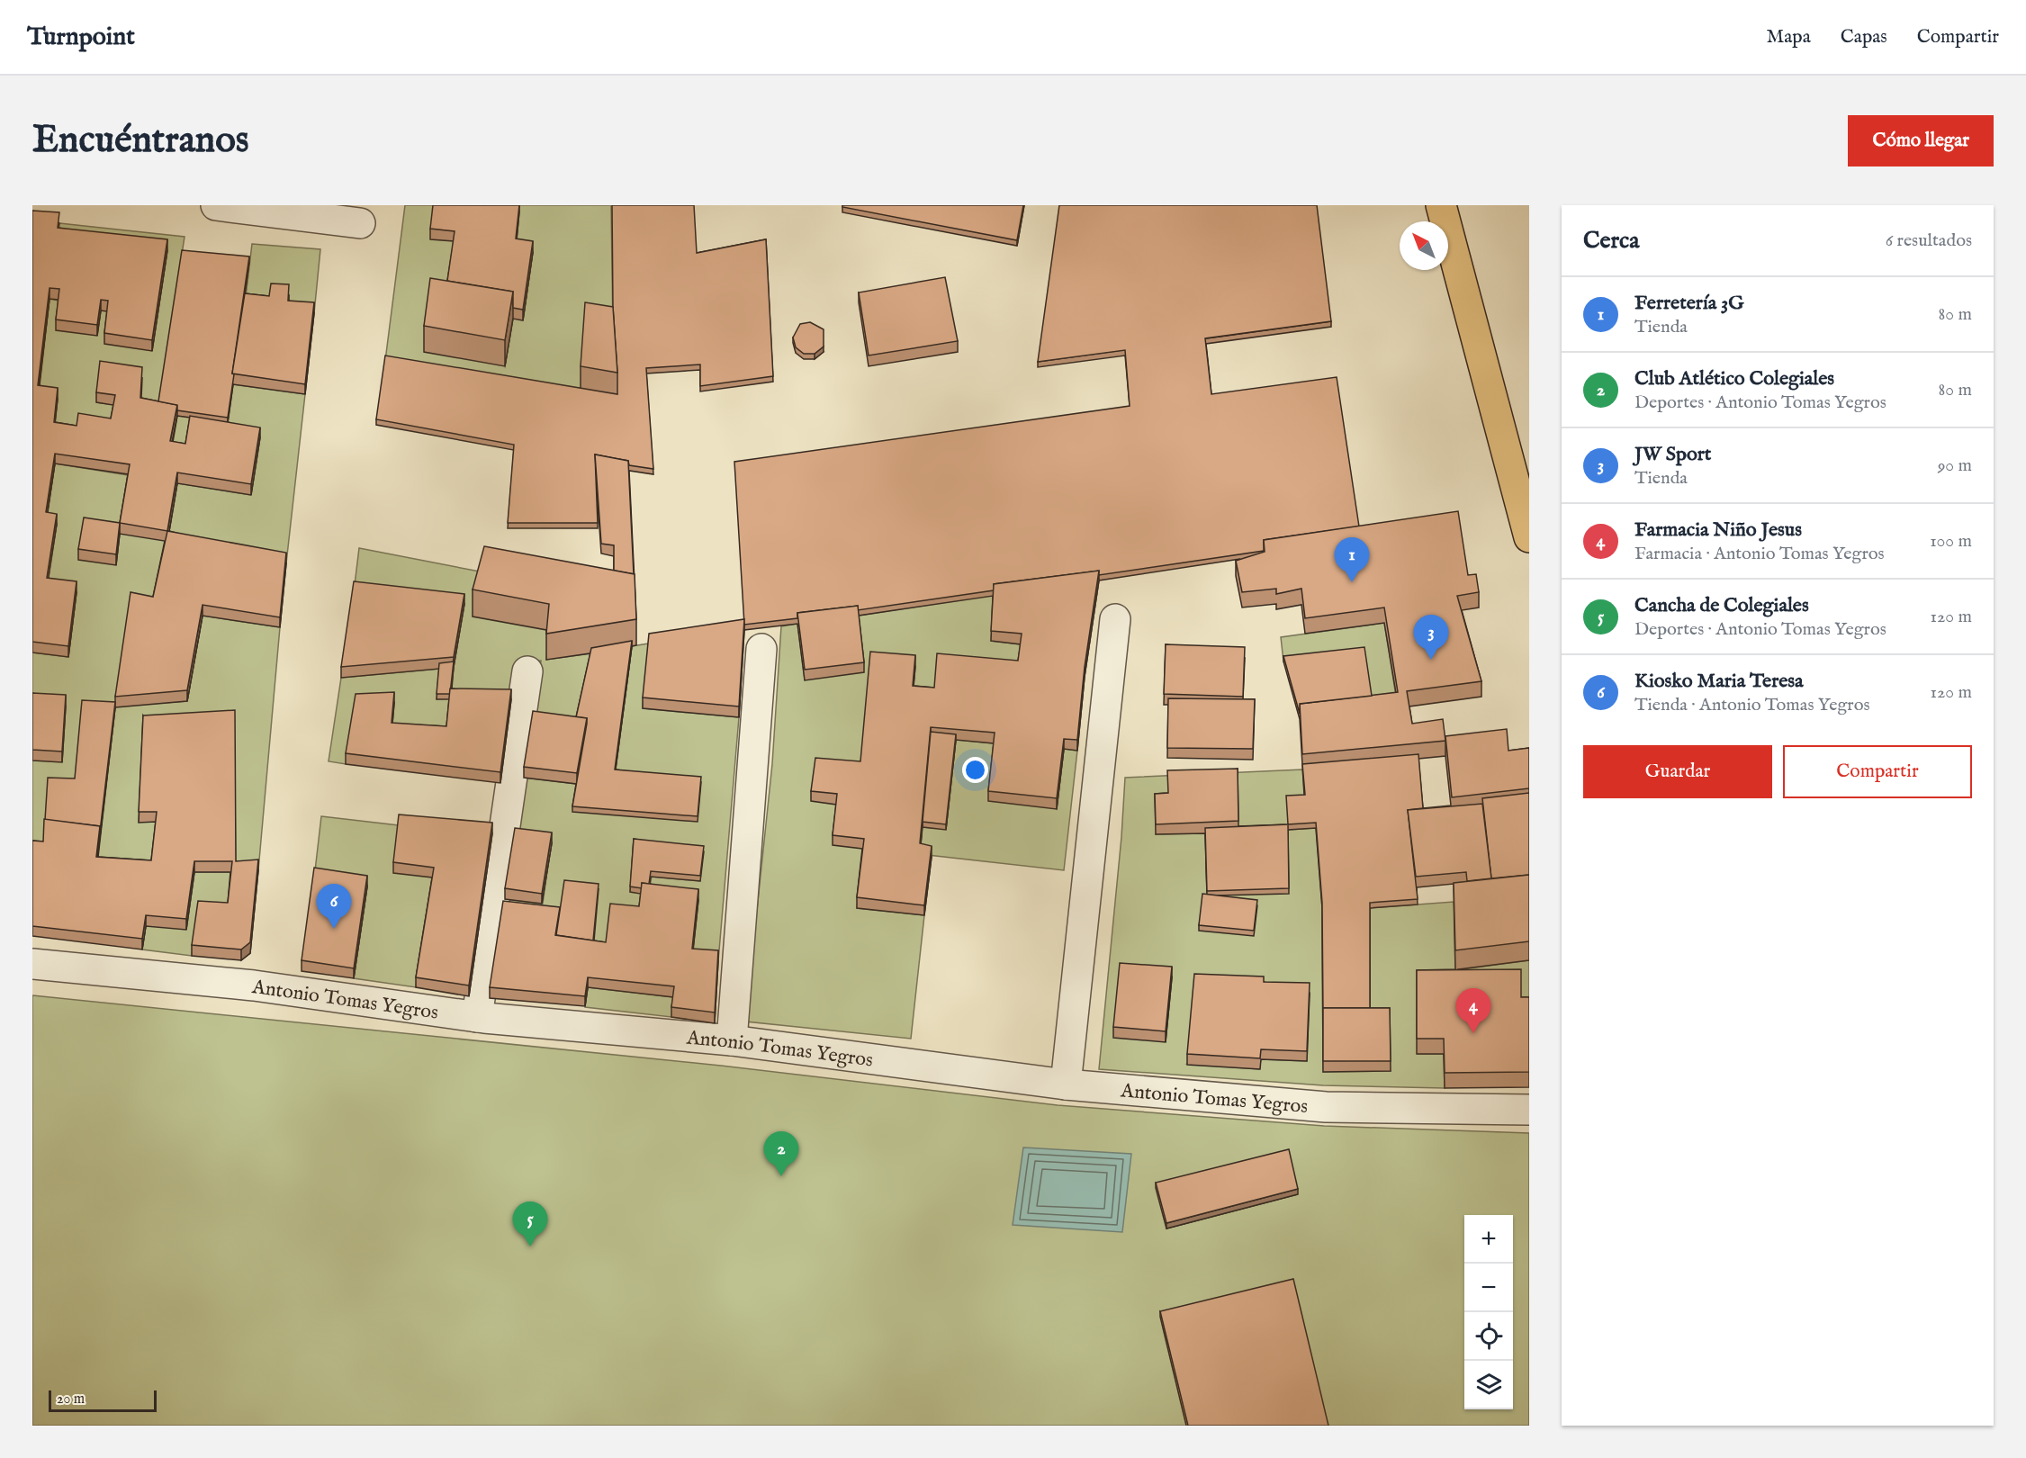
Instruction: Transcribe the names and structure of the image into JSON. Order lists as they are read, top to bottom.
{
  "streets": {
    "street": ["Antonio Tomas Yegros"]
  },
  "scale_bar": "20 m",
  "north": "top left",
  "page": {
    "header": "Turnpoint",
    "nav": ["Mapa", "Capas", "Compartir"],
    "buttons": [
      "Cómo llegar",
      ["Guardar", "Compartir"]
    ],
    "title": "Encuéntranos",
    "heading": ["Cerca", "6 resultados"],
    "list": [
      {
        "mark": "1",
        "name": "Ferretería 3G",
        "note": "Tienda",
        "value": "80 m"
      },
      {
        "mark": "2",
        "name": "Club Atlético Colegiales",
        "note": "Deportes · Antonio Tomas Yegros",
        "value": "80 m"
      },
      {
        "mark": "3",
        "name": "JW Sport",
        "note": "Tienda",
        "value": "90 m"
      },
      {
        "mark": "4",
        "name": "Farmacia Niño Jesus",
        "note": "Farmacia · Antonio Tomas Yegros",
        "value": "100 m"
      },
      {
        "mark": "5",
        "name": "Cancha de Colegiales",
        "note": "Deportes · Antonio Tomas Yegros",
        "value": "120 m"
      },
      {
        "mark": "6",
        "name": "Kiosko Maria Teresa",
        "note": "Tienda · Antonio Tomas Yegros",
        "value": "120 m"
      }
    ],
    "pins": [
      "1",
      "3",
      "6",
      "4",
      "2",
      "5"
    ],
    "map_buttons": ["+", "−"],
    "scale": "20 m"
  }
}
